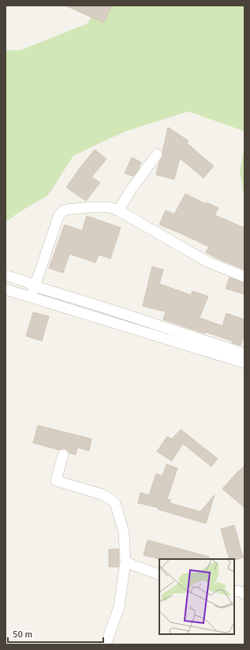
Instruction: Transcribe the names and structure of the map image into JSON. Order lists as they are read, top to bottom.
{
  "scale_bar": "50 m"
}
